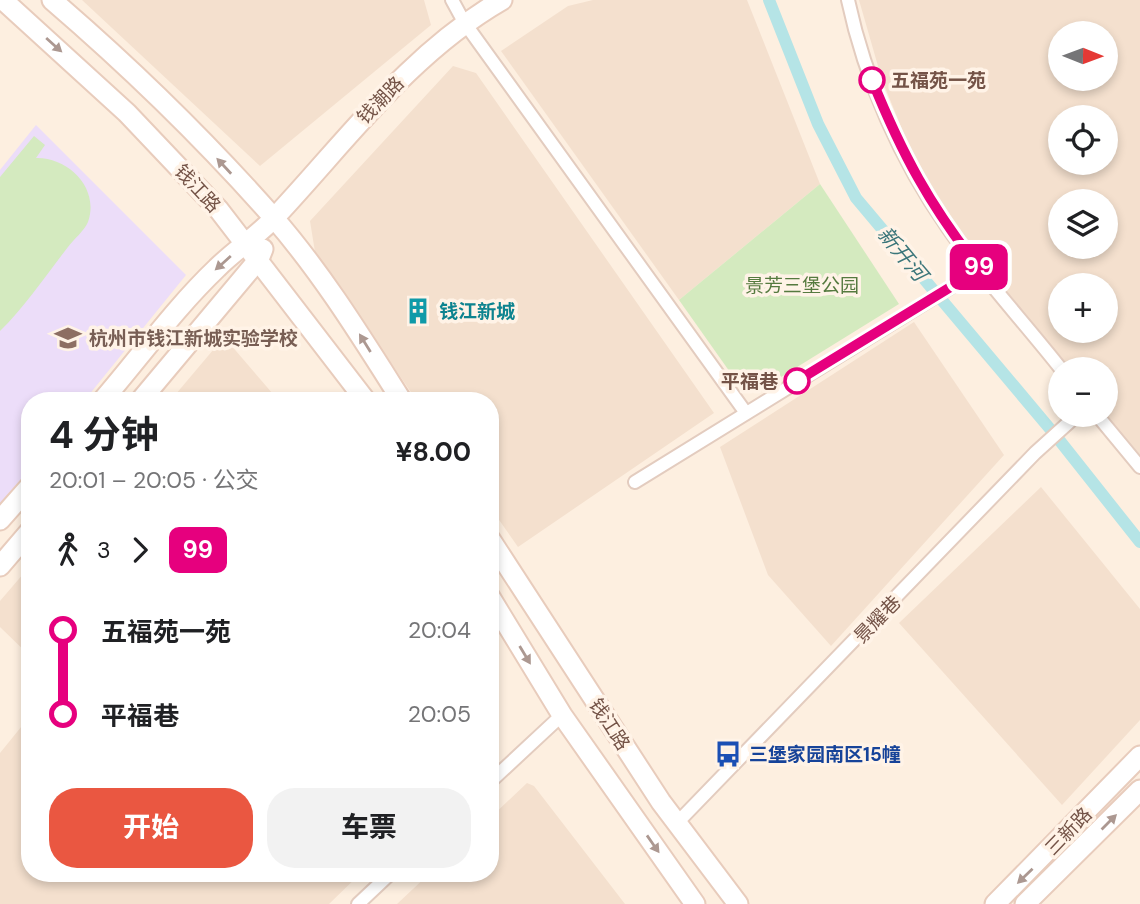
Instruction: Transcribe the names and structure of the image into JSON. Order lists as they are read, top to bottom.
{
  "streets": {
    "main road": ["钱潮路", "钱江路", "三新路"],
    "street": ["景耀巷"]
  },
  "crossings": [
    ["钱潮路", "钱江路"],
    ["钱江路", "景耀巷"]
  ],
  "water": ["新开河"],
  "parks": ["景芳三堡公园"],
  "places": {
    "other": ["五福苑一苑", "平福巷"],
    "building": ["钱江新城"],
    "school or university": ["杭州市钱江新城实验学校"],
    "bus stop": ["三堡家园南区15幢"]
  },
  "lines": ["bus line 99"],
  "north": "right",
  "page": {
    "on_map": "99",
    "map_buttons": ["+", "−"],
    "heading": ["4 分钟", "20:01 – 20:05 · 公交", "¥8.00"],
    "legs": ["3", "99"],
    "list": [
      {
        "name": "五福苑一苑",
        "value": "20:04"
      },
      {
        "name": "平福巷",
        "value": "20:05"
      }
    ],
    "buttons": ["开始", "车票"]
  }
}
